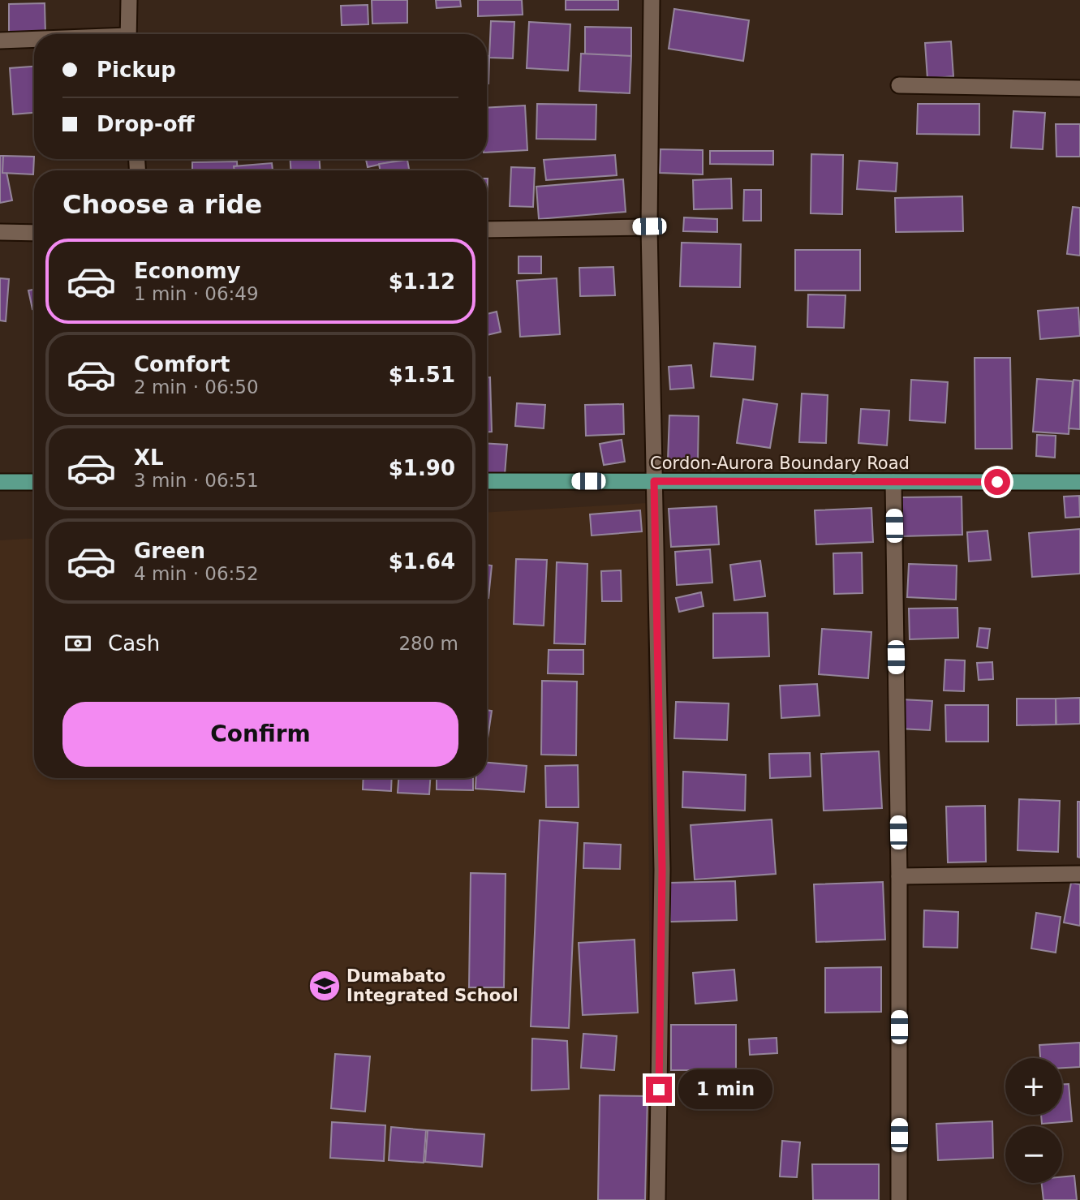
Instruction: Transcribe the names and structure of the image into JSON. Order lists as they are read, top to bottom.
{
  "streets": {
    "main road": ["Cordon-Aurora Boundary Road"]
  },
  "places": {
    "school or university": ["Dumabato Integrated School"]
  },
  "page": {
    "banner": ["Pickup", "Drop-off"],
    "heading": "Choose a ride",
    "list": [
      {
        "name": "Economy",
        "note": "1 min · 06:49",
        "value": "$1.12"
      },
      {
        "name": "Comfort",
        "note": "2 min · 06:50",
        "value": "$1.51"
      },
      {
        "name": "XL",
        "note": "3 min · 06:51",
        "value": "$1.90"
      },
      {
        "name": "Green",
        "note": "4 min · 06:52",
        "value": "$1.64"
      }
    ],
    "pay": ["Cash", "280 m"],
    "buttons": "Confirm",
    "map_buttons": ["+", "−"],
    "bubble": "1 min"
  }
}
